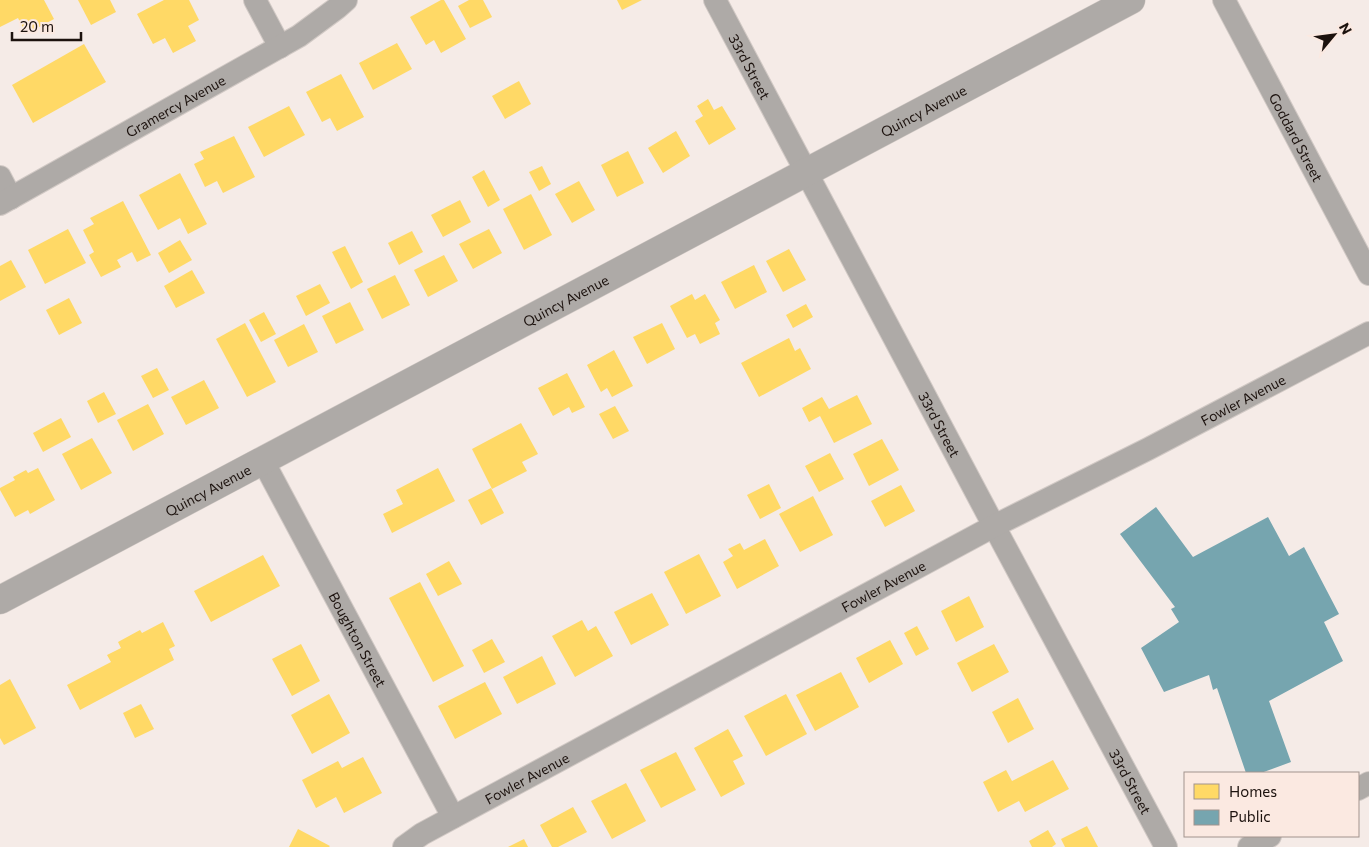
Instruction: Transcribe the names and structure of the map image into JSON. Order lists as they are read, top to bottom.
{
  "streets": {
    "street": [
      "33rd Street",
      "Gramercy Avenue",
      "Quincy Avenue",
      "Goddard Street",
      "Fowler Avenue",
      "Boughton Street"
    ]
  },
  "crossings": [
    ["33rd Street", "Quincy Avenue"],
    ["33rd Street", "Fowler Avenue"],
    ["Quincy Avenue", "Boughton Street"],
    ["Fowler Avenue", "Boughton Street"]
  ],
  "legend": ["Homes", "Public"],
  "scale_bar": "20 m",
  "north": "top right"
}
